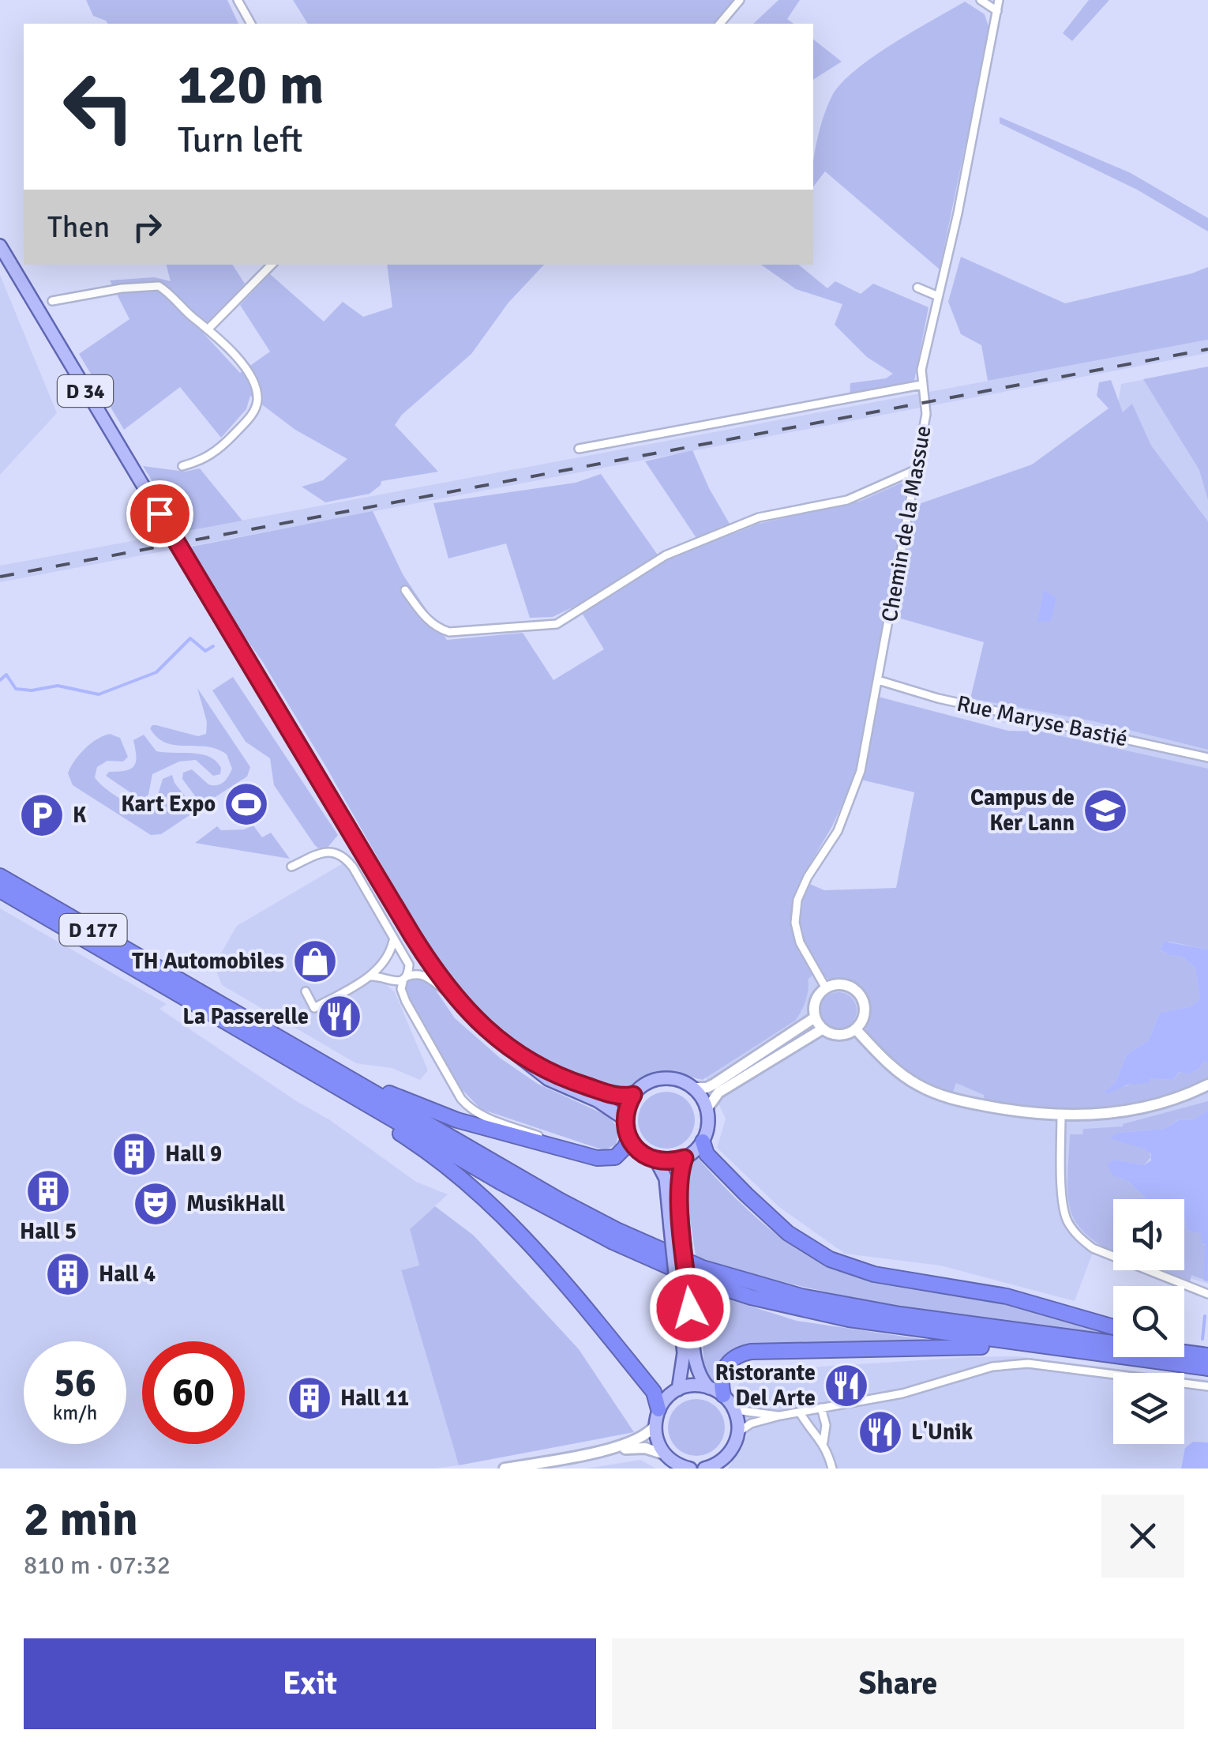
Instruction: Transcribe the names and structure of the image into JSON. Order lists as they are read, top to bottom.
{
  "streets": {
    "highway": ["D 177"],
    "main road": ["D 34"],
    "street": ["Chemin de la Massue", "Rue Maryse Bastié"]
  },
  "crossings": [
    ["Chemin de la Massue", "Rue Maryse Bastié"]
  ],
  "places": {
    "sports": ["Kart Expo"],
    "school or university": ["Campus de Ker Lann"],
    "parking": ["K"],
    "shop": ["TH Automobiles"],
    "restaurant": ["La Passerelle", "Ristorante Del Arte", "L'Unik"],
    "building": [
      "Hall 9",
      "Hall 5",
      "Hall 4",
      "Hall 11"
    ],
    "theatre": ["MusikHall"]
  },
  "page": {
    "turn": ["120 m", "Turn left"],
    "then": "Then",
    "speed": "56 km/h",
    "limit": "60",
    "heading": ["2 min", "810 m · 07:32"],
    "buttons": ["Exit", "Share"]
  }
}
